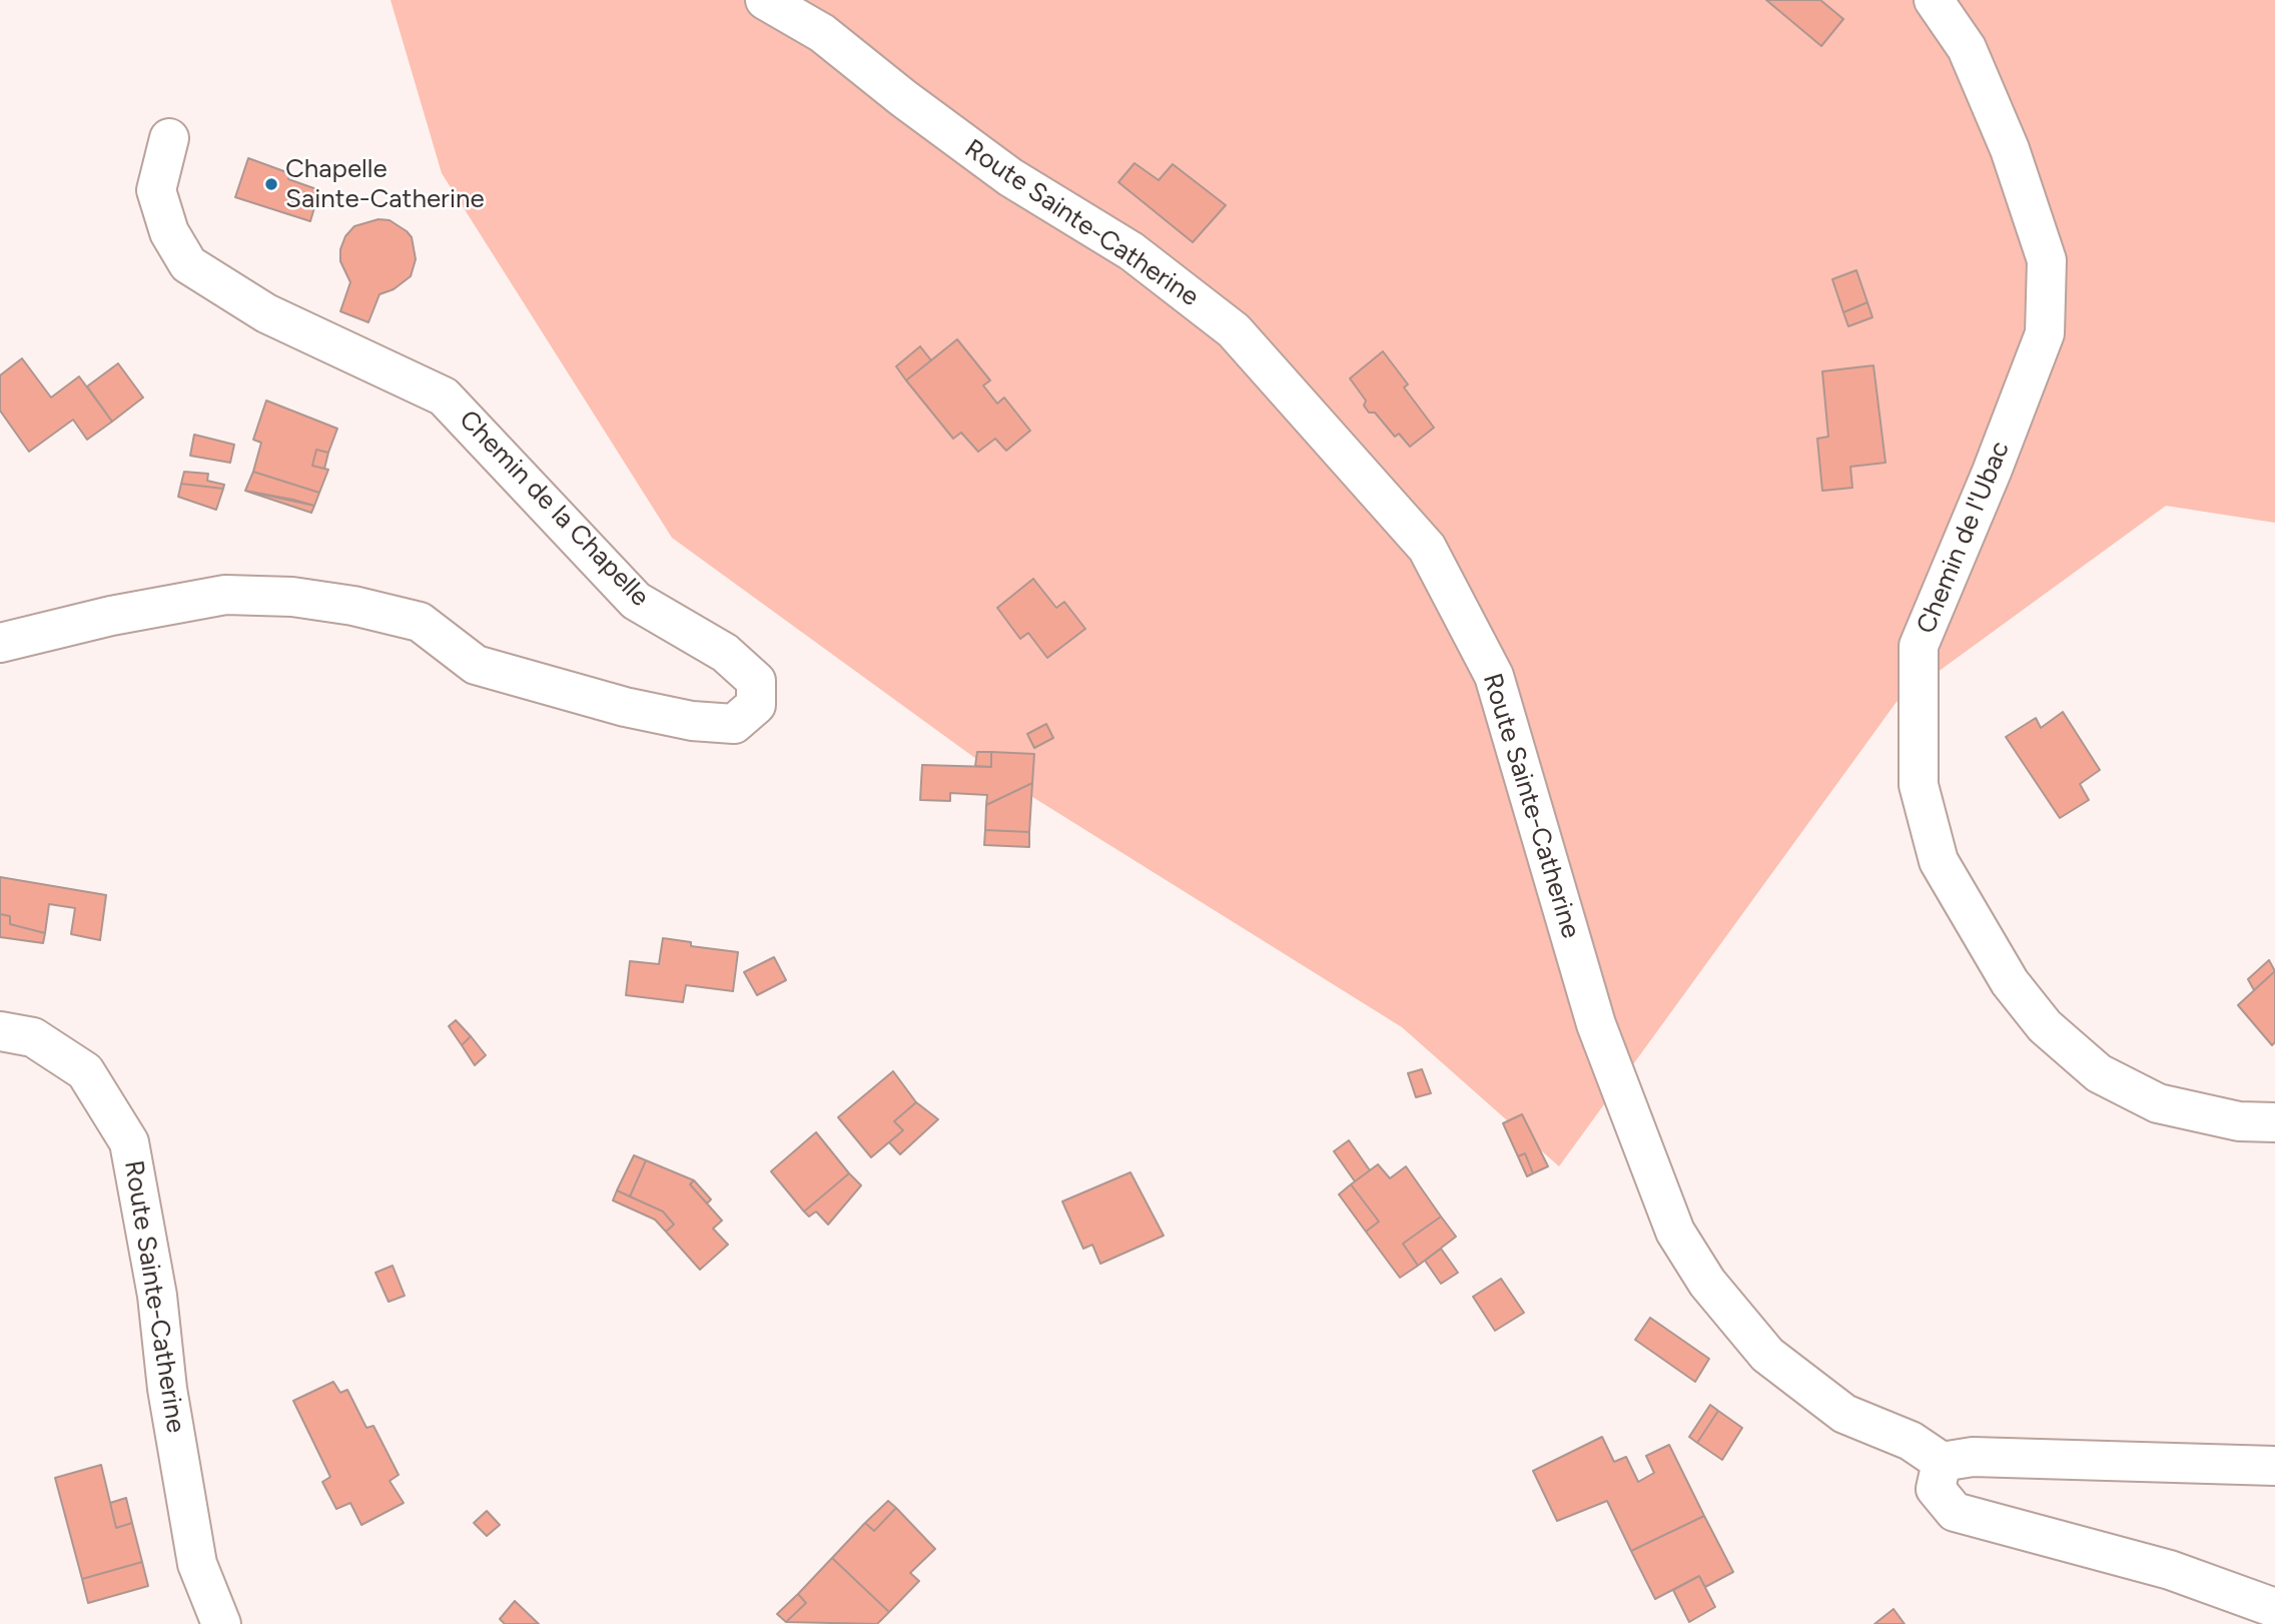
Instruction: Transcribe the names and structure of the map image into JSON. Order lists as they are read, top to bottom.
{
  "streets": {
    "street": ["Route Sainte-Catherine", "Chemin de la Chapelle", "Chemin de l'Ubac"]
  },
  "places": ["Chapelle Sainte-Catherine"]
}
